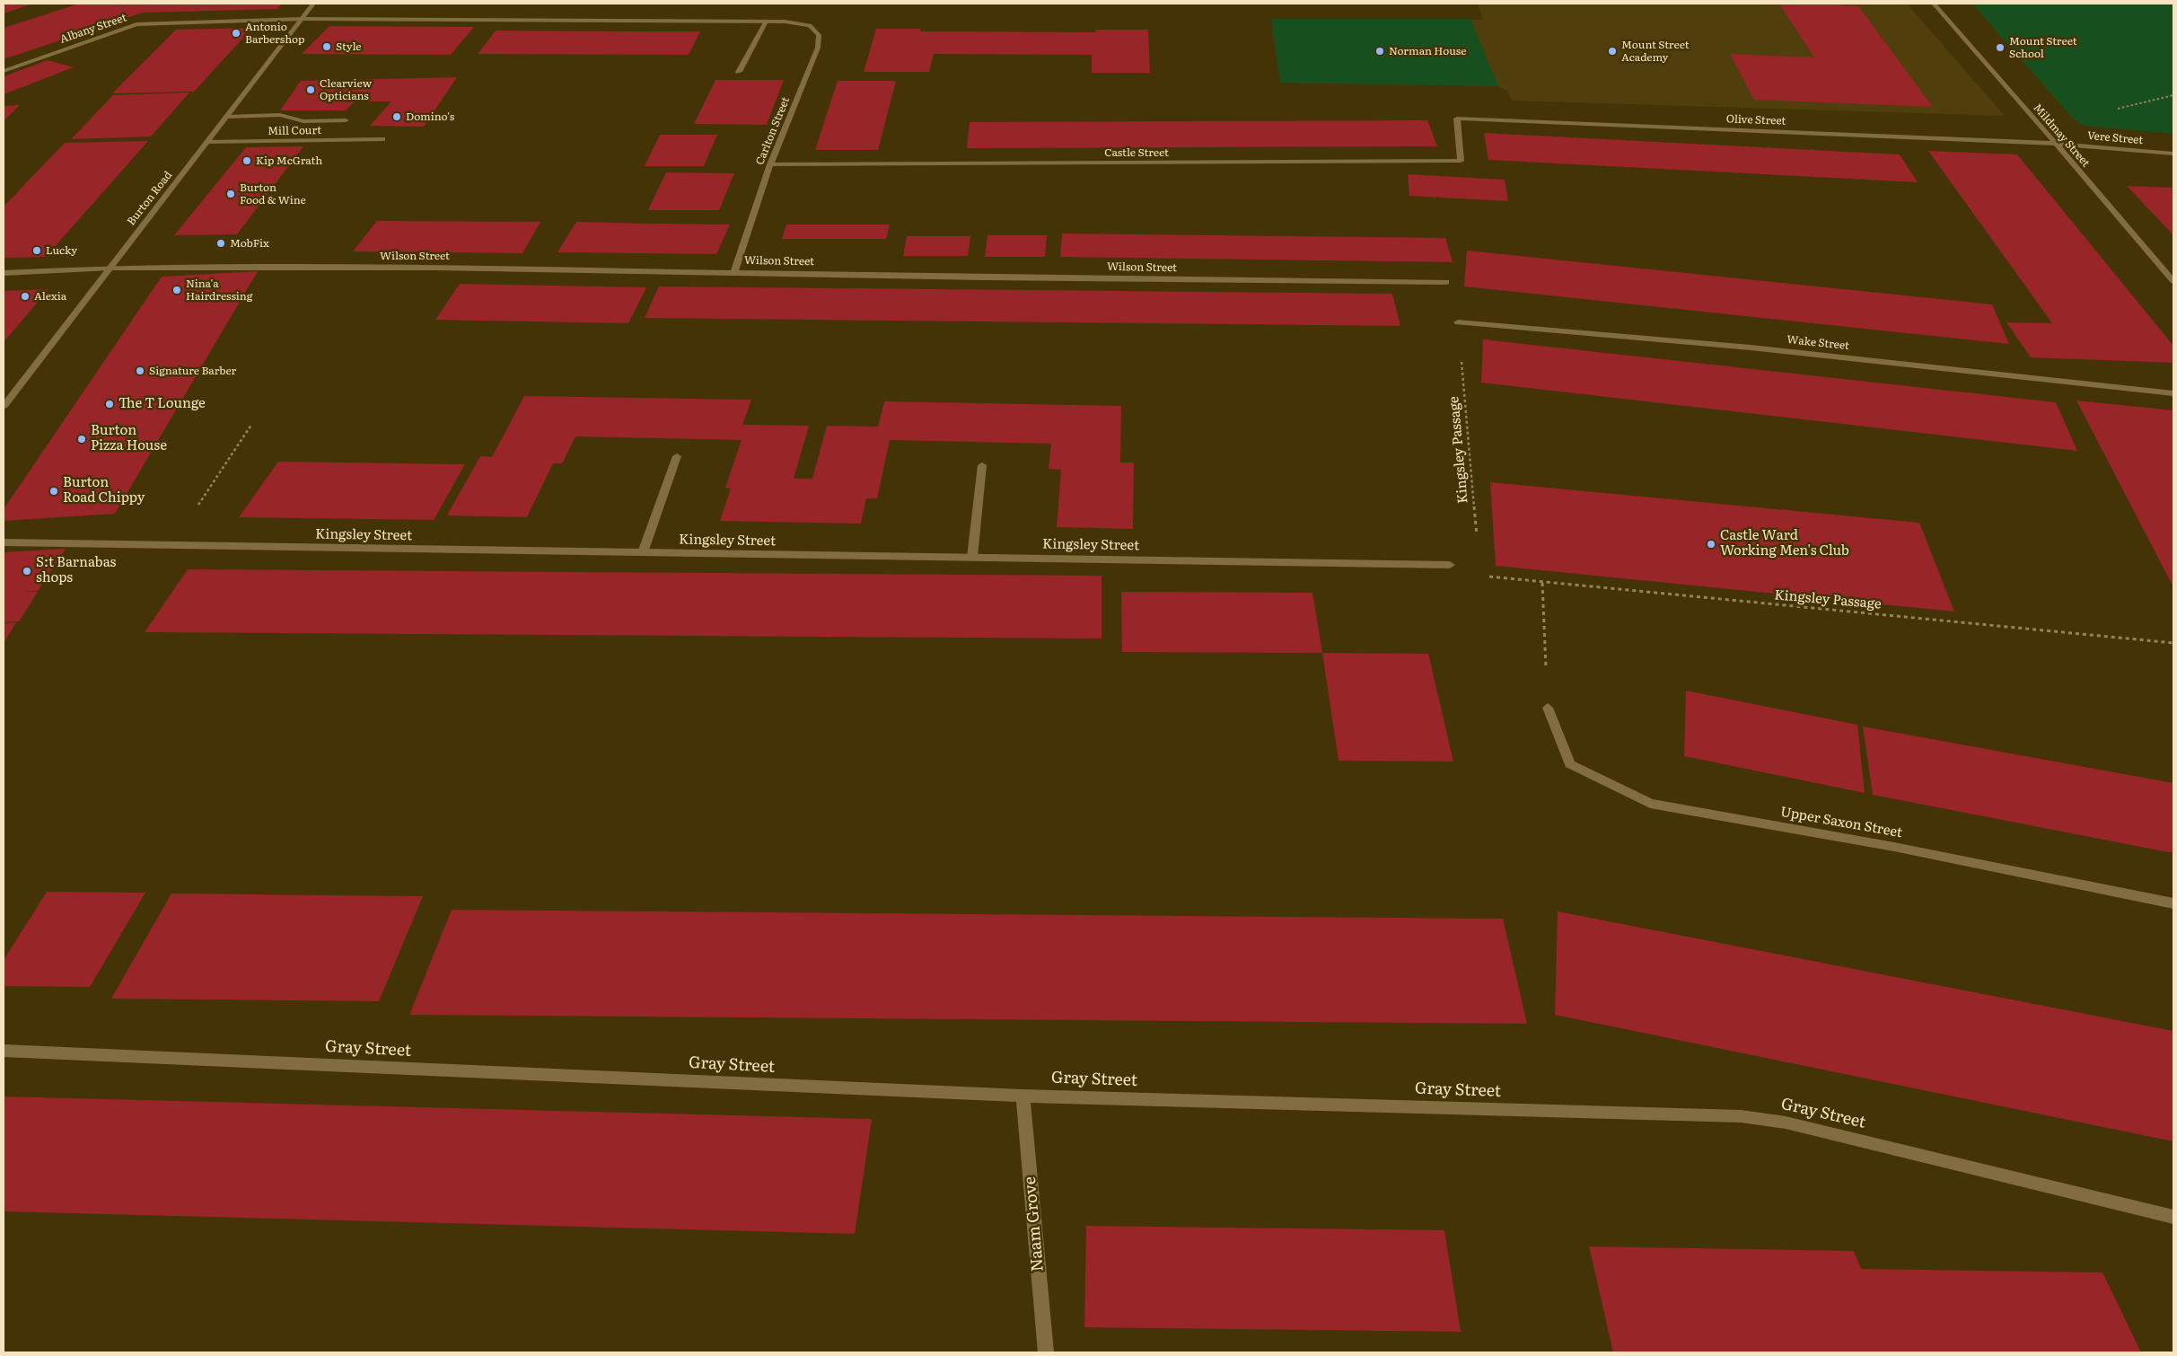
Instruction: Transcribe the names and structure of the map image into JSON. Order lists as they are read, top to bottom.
{
  "streets": {
    "street": [
      "Albany Street",
      "Olive Street",
      "Mill Court",
      "Carlton Street",
      "Mildmay Street",
      "Vere Street",
      "Castle Street",
      "Burton Road",
      "Wilson Street",
      "Wake Street",
      "Kingsley Street",
      "Upper Saxon Street",
      "Gray Street",
      "Naam Grove"
    ],
    "path": ["Kingsley Passage"]
  },
  "crossings": [
    ["Albany Street", "Carlton Street"],
    ["Albany Street", "Burton Road"],
    ["Olive Street", "Mildmay Street"],
    ["Olive Street", "Vere Street"],
    ["Olive Street", "Castle Street"],
    ["Mill Court", "Burton Road"],
    ["Carlton Street", "Castle Street"],
    ["Carlton Street", "Wilson Street"],
    ["Mildmay Street", "Vere Street"],
    ["Burton Road", "Wilson Street"],
    ["Wake Street", "Kingsley Passage"],
    ["Kingsley Passage", "Kingsley Street"],
    ["Gray Street", "Naam Grove"]
  ],
  "places": [
    "Antonio Barbershop",
    "Style",
    "Mount Street School",
    "Norman House",
    "Mount Street Academy",
    "Clearview Opticians",
    "Domino's",
    "Kip McGrath",
    "Burton Food & Wine",
    "MobFix",
    "Lucky",
    "Nina'a Hairdressing",
    "Alexia",
    "Signature Barber",
    "The T Lounge",
    "Burton Pizza House",
    "Burton Road Chippy",
    "Castle Ward Working Men's Club",
    "S:t Barnabas shops"
  ]
}
